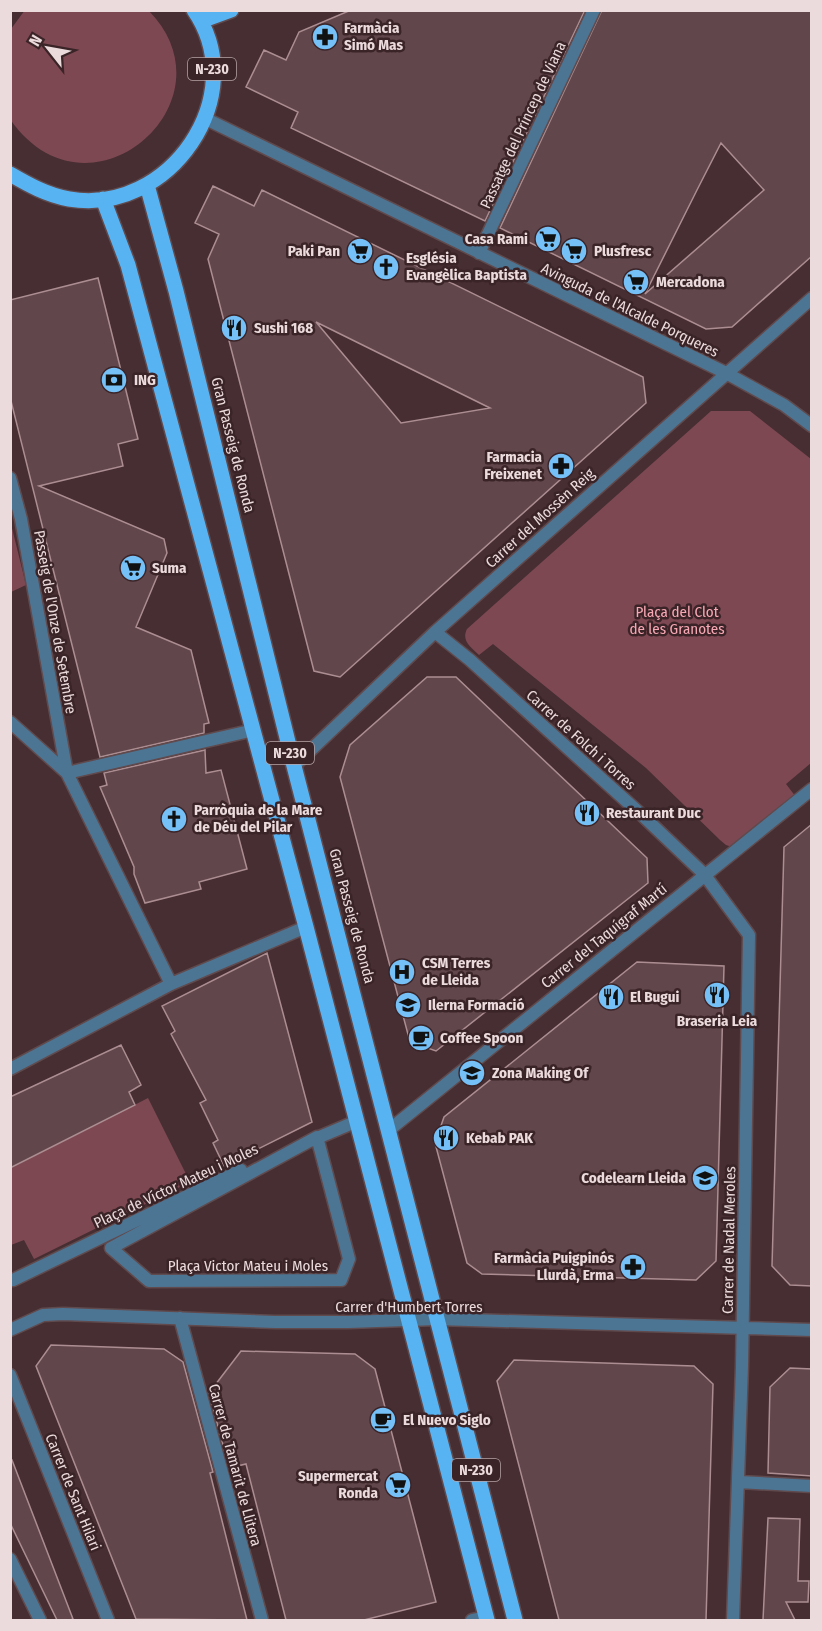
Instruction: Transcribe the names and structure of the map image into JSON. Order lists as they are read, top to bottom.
{
  "streets": {
    "main road": ["N-230", "Gran Passeig de Ronda"],
    "street": [
      "Passatge del Príncep de Viana",
      "Avinguda de l'Alcalde Porqueres",
      "Carrer del Mossèn Reig",
      "Passeig de l'Onze de Setembre",
      "Carrer de Folch i Torres",
      "Carrer del Taquígraf Martí",
      "Plaça de Víctor Mateu i Moles",
      "Carrer de Nadal Meroles",
      "Plaça Victor Mateu i Moles",
      "Carrer d'Humbert Torres",
      "Carrer de Tamarit de Llitera",
      "Carrer de Sant Hilari"
    ]
  },
  "crossings": [
    ["N-230", "Avinguda de l'Alcalde Porqueres"],
    ["N-230", "Gran Passeig de Ronda"],
    ["N-230", "Plaça de Víctor Mateu i Moles"],
    ["N-230", "Carrer d'Humbert Torres"],
    ["Passatge del Príncep de Viana", "Avinguda de l'Alcalde Porqueres"],
    ["Avinguda de l'Alcalde Porqueres", "Carrer del Mossèn Reig"],
    ["Gran Passeig de Ronda", "Carrer del Mossèn Reig"],
    ["Gran Passeig de Ronda", "Carrer del Taquígraf Martí"],
    ["Gran Passeig de Ronda", "Carrer d'Humbert Torres"],
    ["Carrer del Mossèn Reig", "Carrer de Folch i Torres"],
    ["Carrer de Folch i Torres", "Carrer del Taquígraf Martí"],
    ["Carrer de Folch i Torres", "Carrer de Nadal Meroles"],
    ["Carrer del Taquígraf Martí", "Carrer de Nadal Meroles"],
    ["Plaça de Víctor Mateu i Moles", "Plaça Victor Mateu i Moles"],
    ["Carrer de Nadal Meroles", "Carrer d'Humbert Torres"],
    ["Carrer d'Humbert Torres", "Carrer de Tamarit de Llitera"]
  ],
  "parks": ["Plaça del Clot de les Granotes"],
  "places": {
    "pharmacy": ["Farmàcia Simó Mas", "Farmacia Freixenet", "Farmàcia Puigpinós Llurdà, Erma"],
    "supermarket": [
      "Casa Rami",
      "Paki Pan",
      "Plusfresc",
      "Mercadona",
      "Suma",
      "Supermercat Ronda"
    ],
    "church": ["Església Evangèlica Baptista", "Parròquia de la Mare de Déu del Pilar"],
    "restaurant": [
      "Sushi 168",
      "Restaurant Duc",
      "Braseria Leia",
      "El Bugui",
      "Kebab PAK"
    ],
    "bank": ["ING"],
    "hospital": ["CSM Terres de Lleida"],
    "school or university": ["Ilerna Formació", "Zona Making Of", "Codelearn Lleida"],
    "cafe": ["Coffee Spoon", "El Nuevo Siglo"]
  },
  "north": "top left"
}
